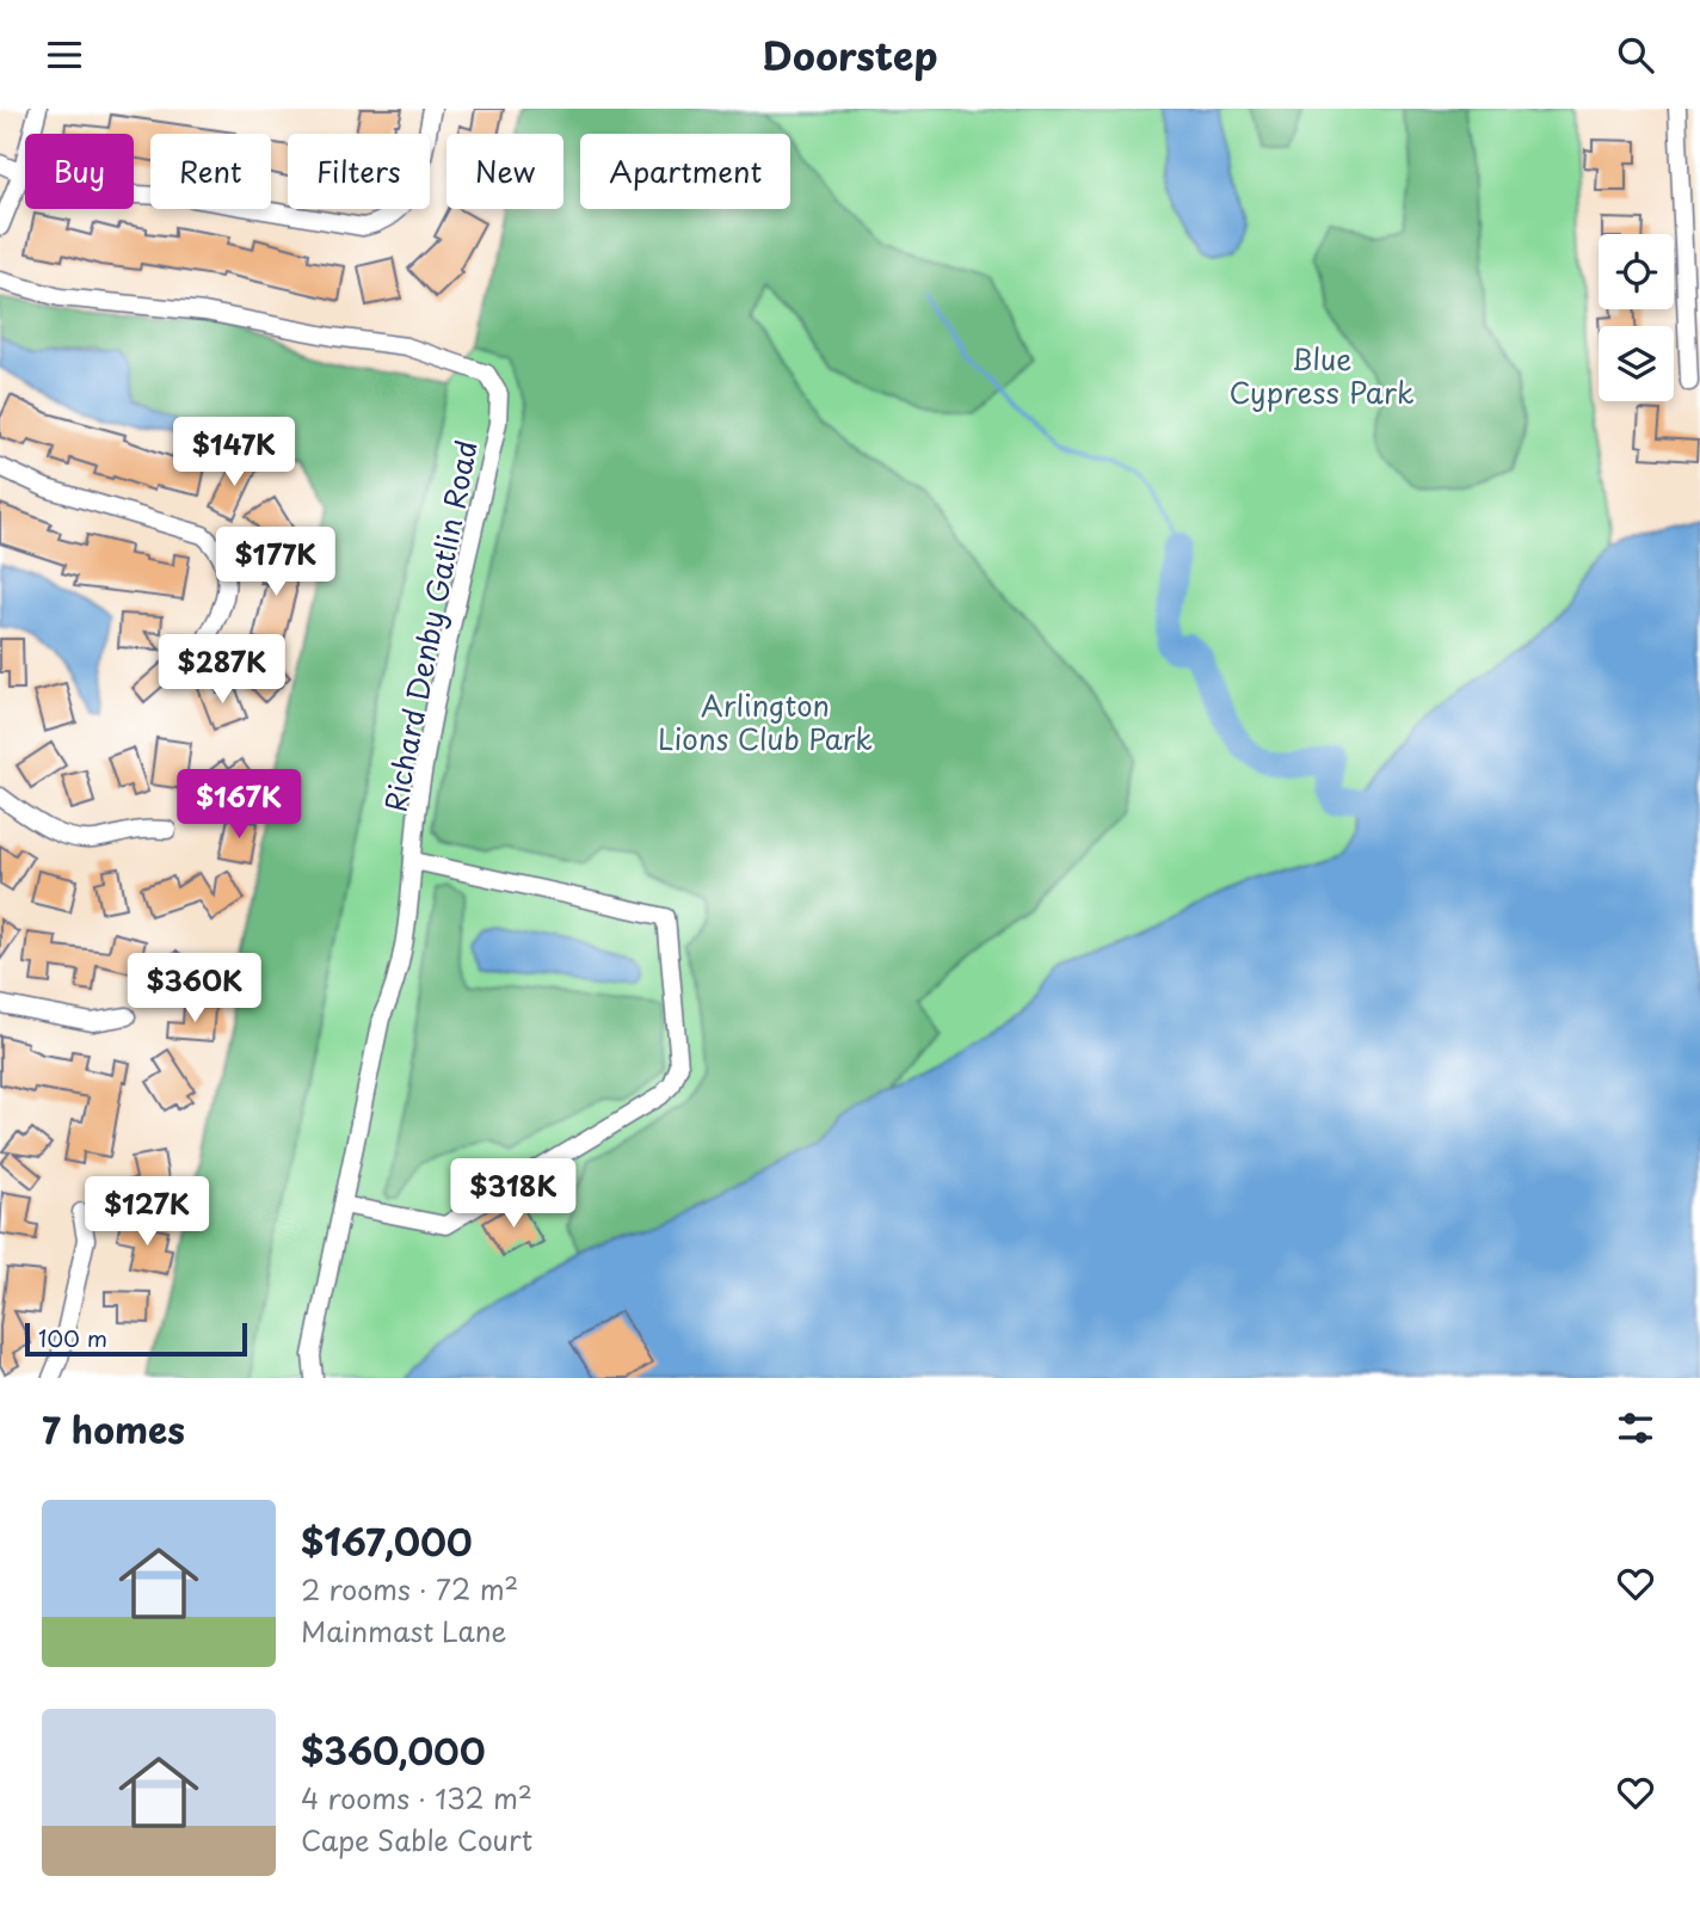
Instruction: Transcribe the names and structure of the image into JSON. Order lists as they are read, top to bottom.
{
  "streets": {
    "street": ["Richard Denby Gatlin Road"]
  },
  "parks": ["Blue Cypress Park", "Arlington Lions Club Park"],
  "scale_bar": "100 m",
  "page": {
    "header": "Doorstep",
    "chip": [
      "Buy",
      "Rent",
      "Filters",
      "New",
      "Apartment"
    ],
    "price": [
      "$147K",
      "$177K",
      "$287K",
      "$167K",
      "$360K",
      "$318K",
      "$127K"
    ],
    "scale": "100 m",
    "heading": "7 homes",
    "list": [
      {
        "name": "$167,000",
        "note": "2 rooms · 72 m² · Mainmast Lane"
      },
      {
        "name": "$360,000",
        "note": "4 rooms · 132 m² · Cape Sable Court"
      }
    ]
  }
}
